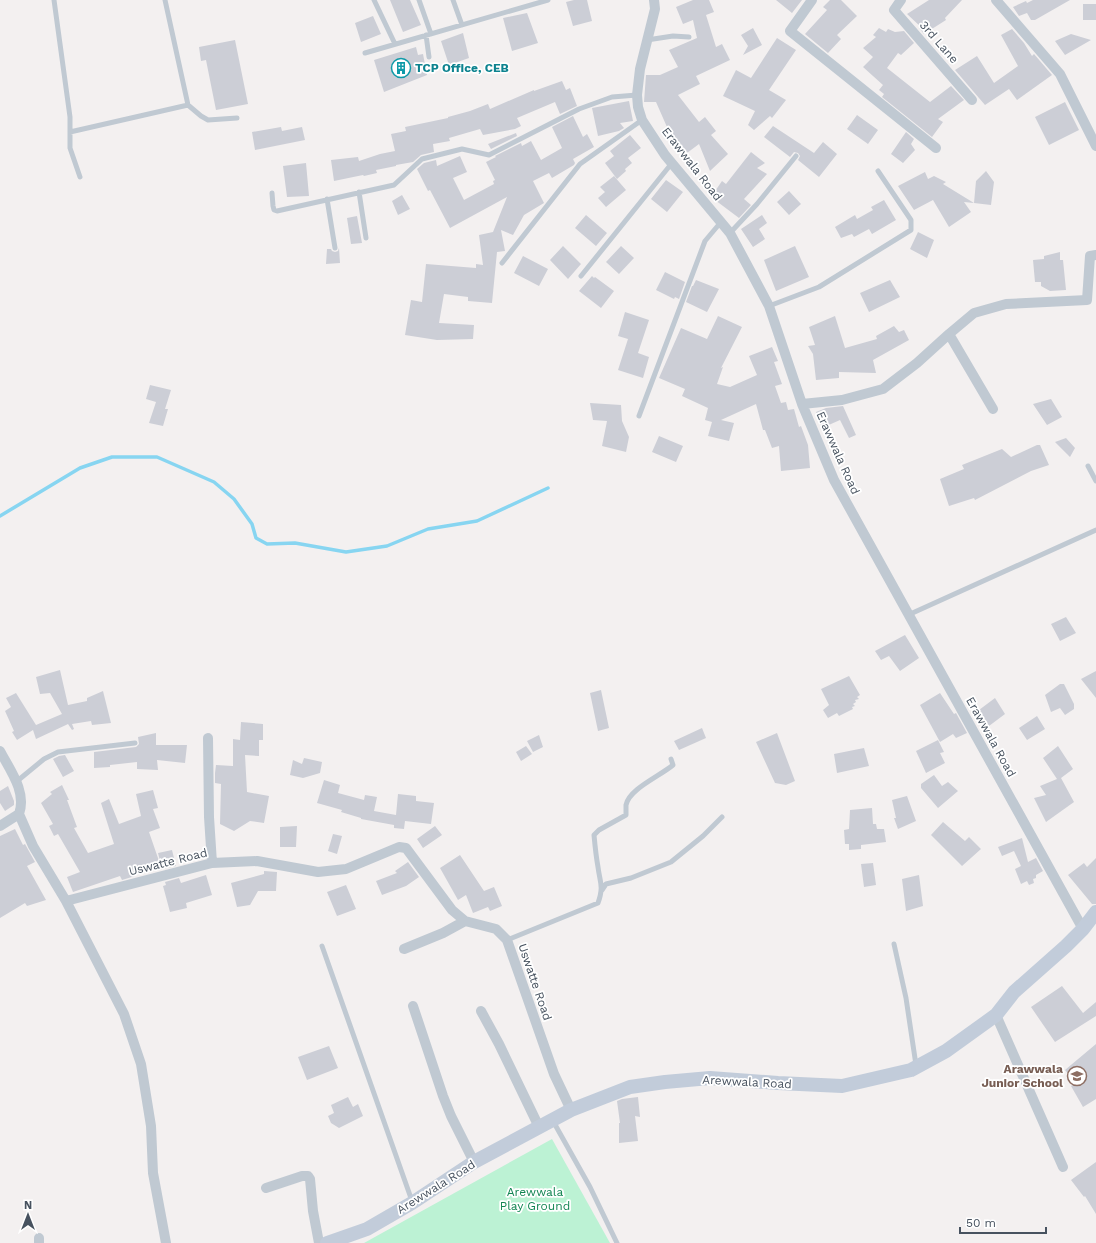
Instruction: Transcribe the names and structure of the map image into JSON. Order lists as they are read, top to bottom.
{
  "streets": {
    "street": [
      "3rd Lane",
      "Erawwala Road",
      "Uswatte Road",
      "Arewwala Road"
    ]
  },
  "crossings": [
    ["Erawwala Road", "Arewwala Road"],
    ["Uswatte Road", "Arewwala Road"]
  ],
  "parks": ["Arewwala Play Ground"],
  "places": {
    "building": ["TCP Office, CEB"],
    "school or university": ["Arawwala Junior School"]
  },
  "scale_bar": "50 m",
  "north": "top"
}
